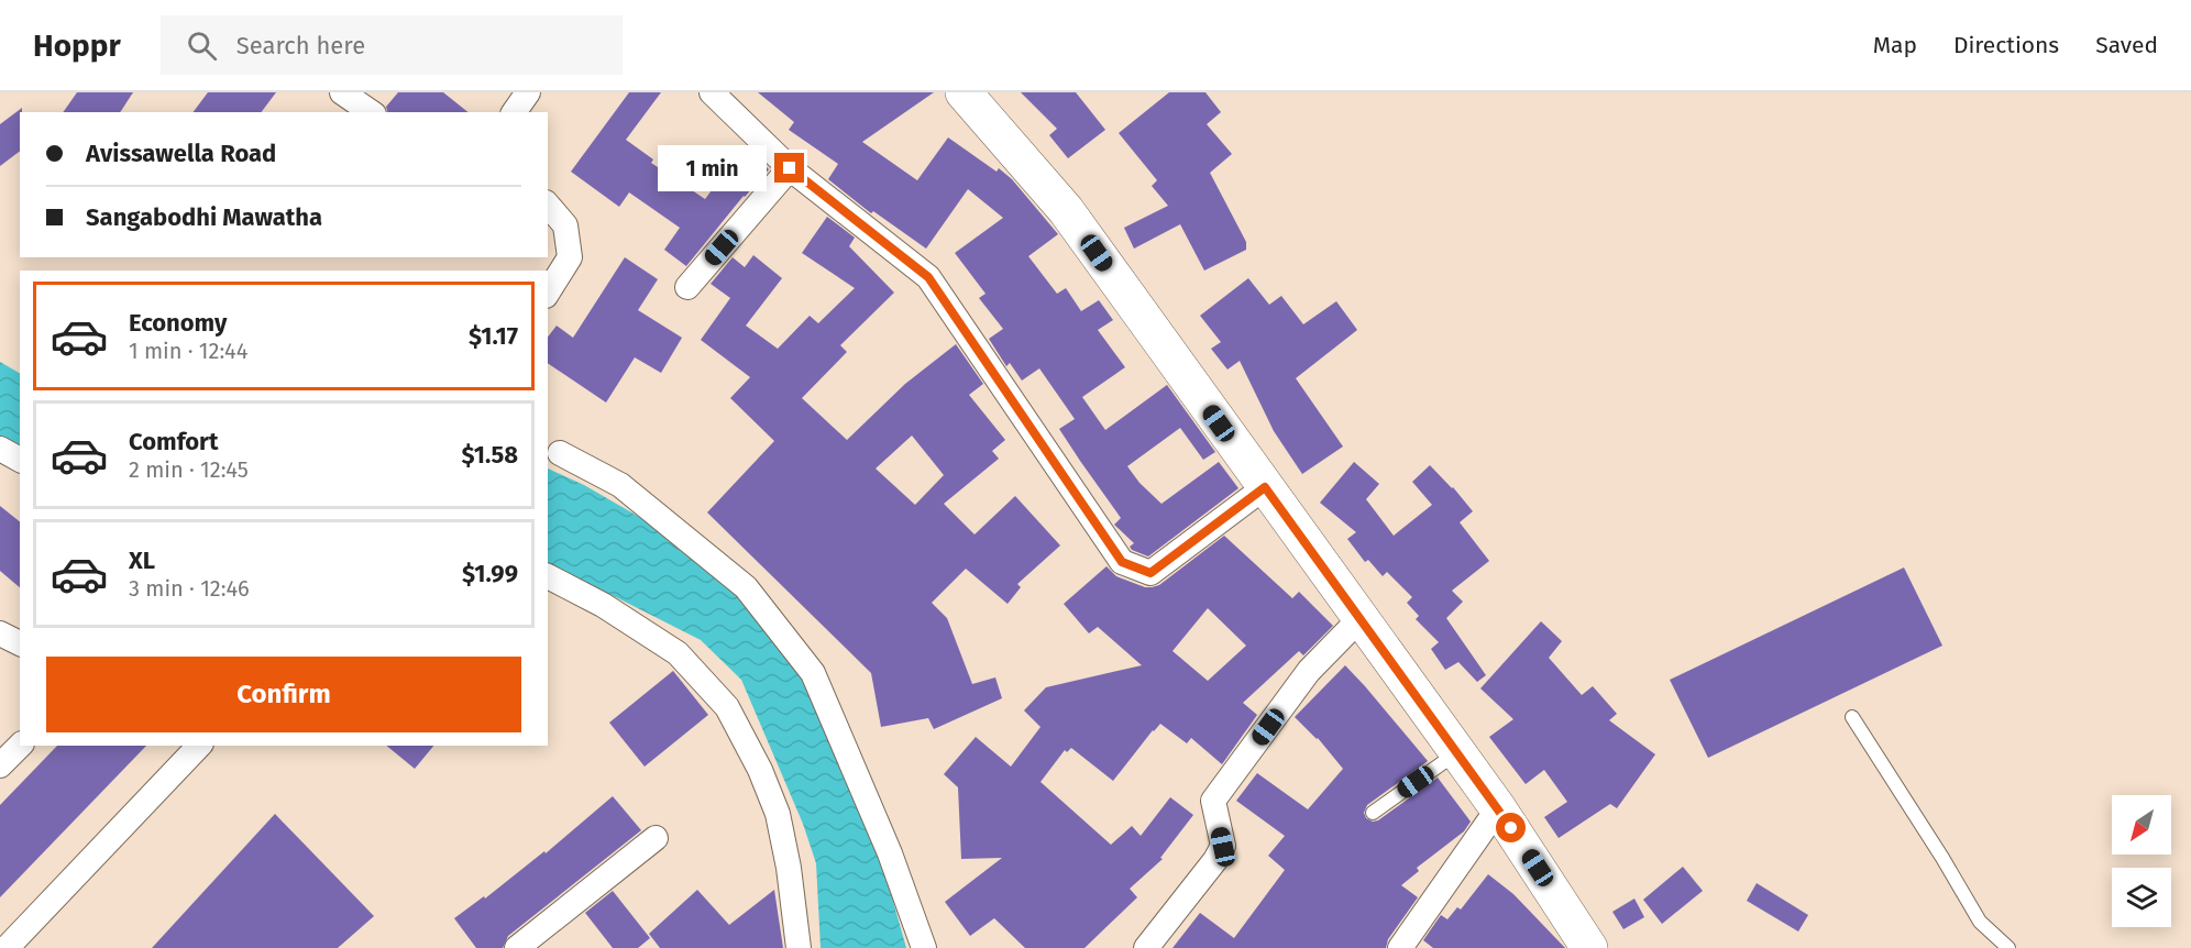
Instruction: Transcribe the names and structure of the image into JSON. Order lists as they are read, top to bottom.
{
  "north": "bottom left",
  "page": {
    "header": "Hoppr",
    "search": "Search here",
    "nav": ["Map", "Directions", "Saved"],
    "banner": ["Avissawella Road", "Sangabodhi Mawatha"],
    "bubble": "1 min",
    "list": [
      {
        "name": "Economy",
        "note": "1 min · 12:44",
        "value": "$1.17"
      },
      {
        "name": "Comfort",
        "note": "2 min · 12:45",
        "value": "$1.58"
      },
      {
        "name": "XL",
        "note": "3 min · 12:46",
        "value": "$1.99"
      }
    ],
    "buttons": "Confirm"
  }
}
